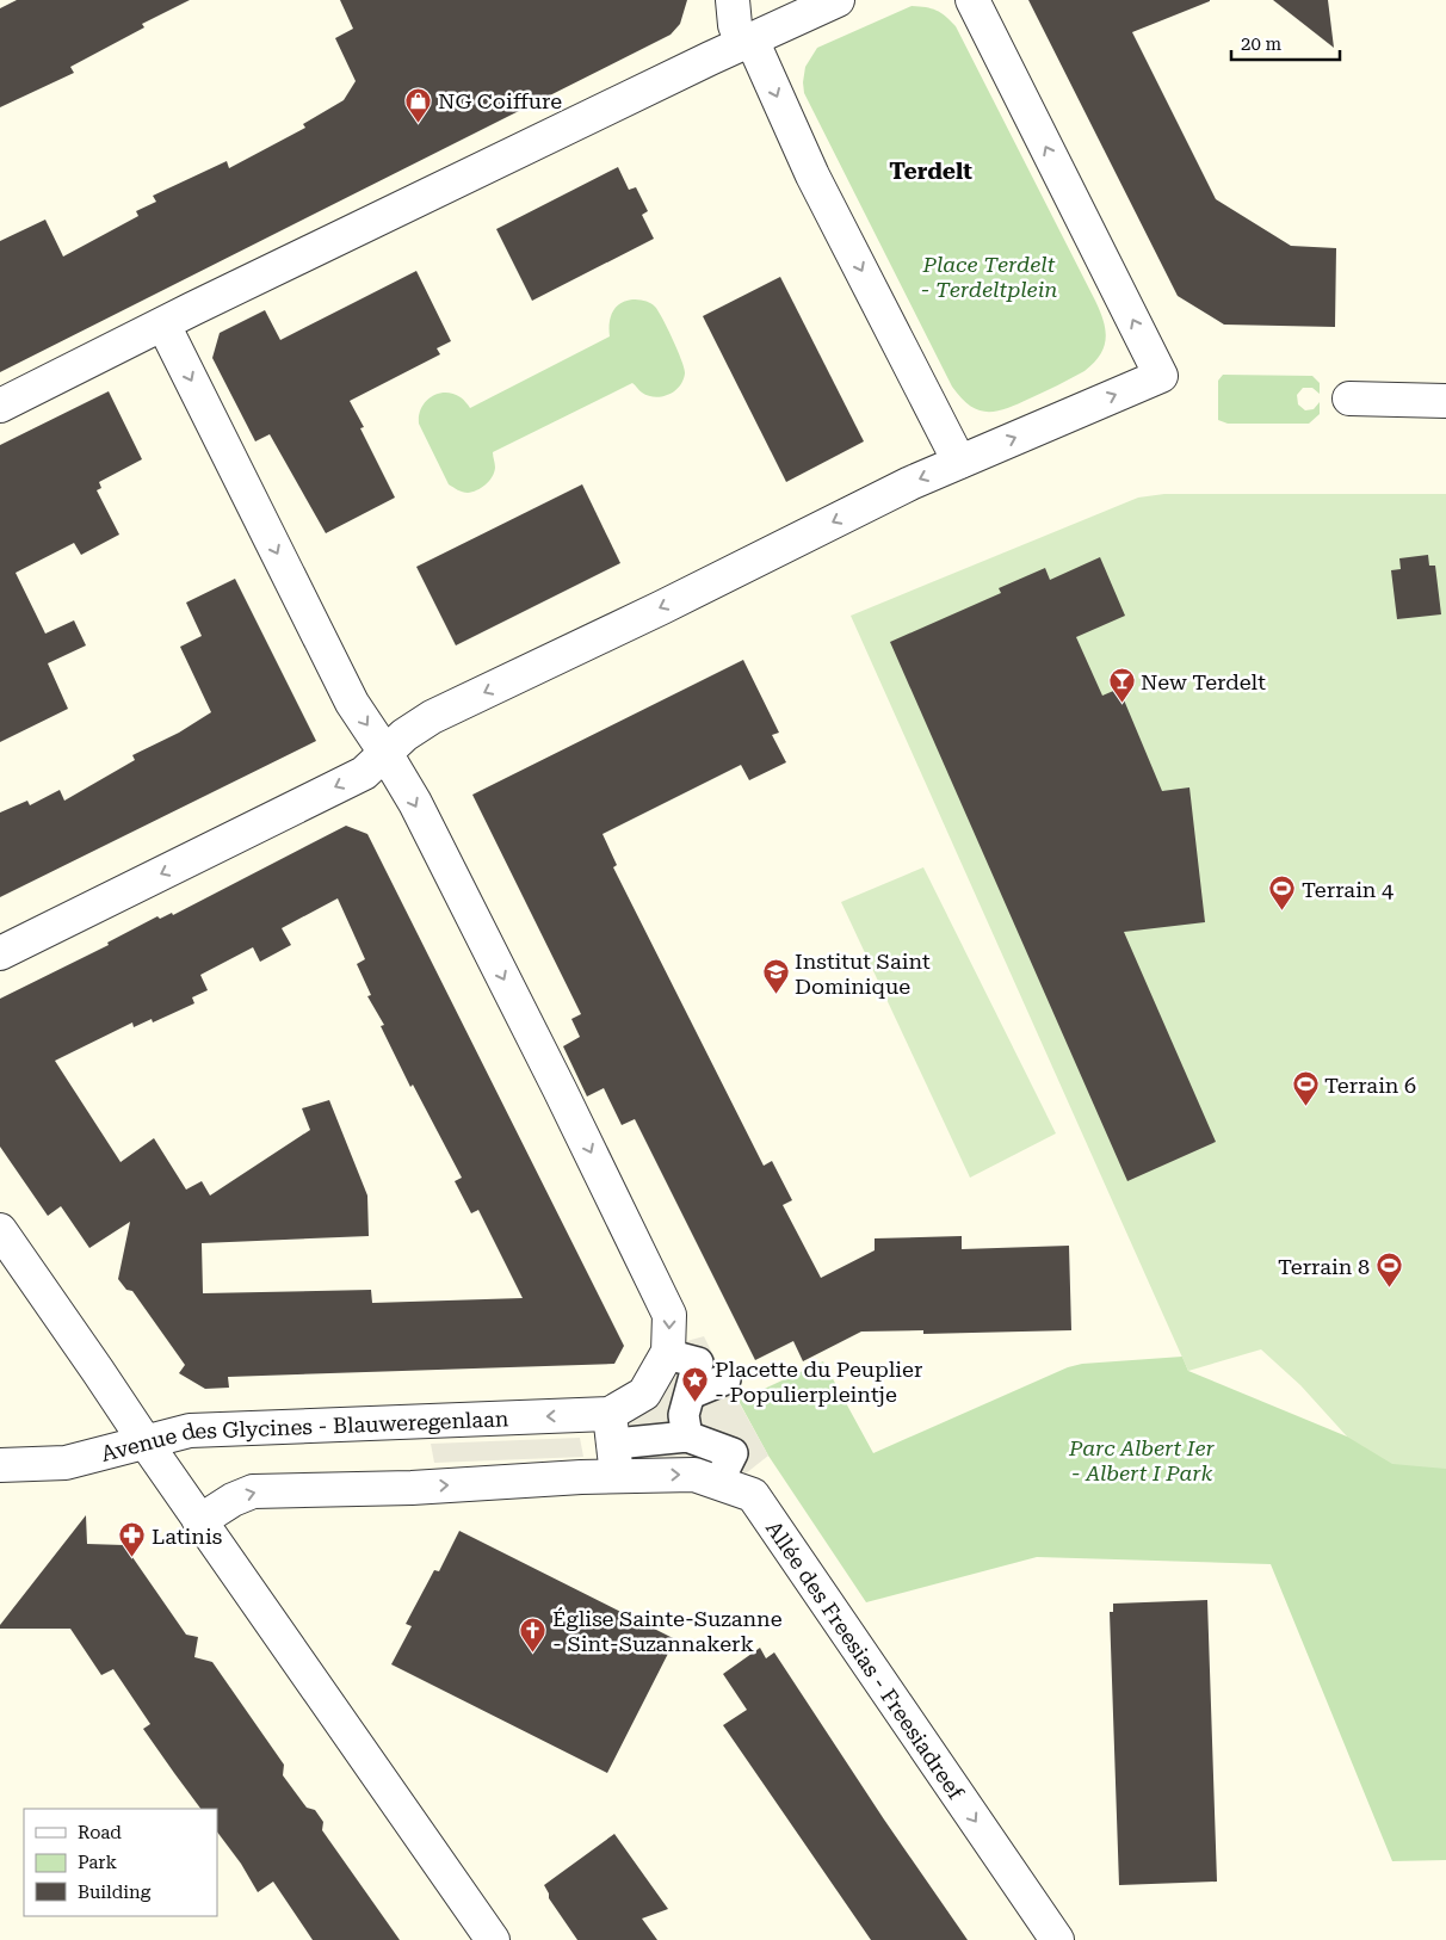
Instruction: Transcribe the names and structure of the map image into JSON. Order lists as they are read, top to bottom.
{
  "streets": {
    "street": ["Avenue des Glycines - Blauweregenlaan", "Allée des Freesias - Freesiadreef"]
  },
  "one_way": ["Allée des Freesias - Freesiadreef"],
  "districts": ["Terdelt"],
  "parks": ["Place Terdelt - Terdeltplein", "Parc Albert Ier - Albert I Park"],
  "places": {
    "shop": ["NG Coiffure"],
    "bar": ["New Terdelt"],
    "sports": ["Terrain 4", "Terrain 6", "Terrain 8"],
    "school or university": ["Institut Saint Dominique"],
    "place": ["Placette du Peuplier - Populierpleintje"],
    "pharmacy": ["Latinis"],
    "church": ["Église Sainte-Suzanne - Sint-Suzannakerk"]
  },
  "legend": ["Road", "Park", "Building"],
  "scale_bar": "20 m"
}
